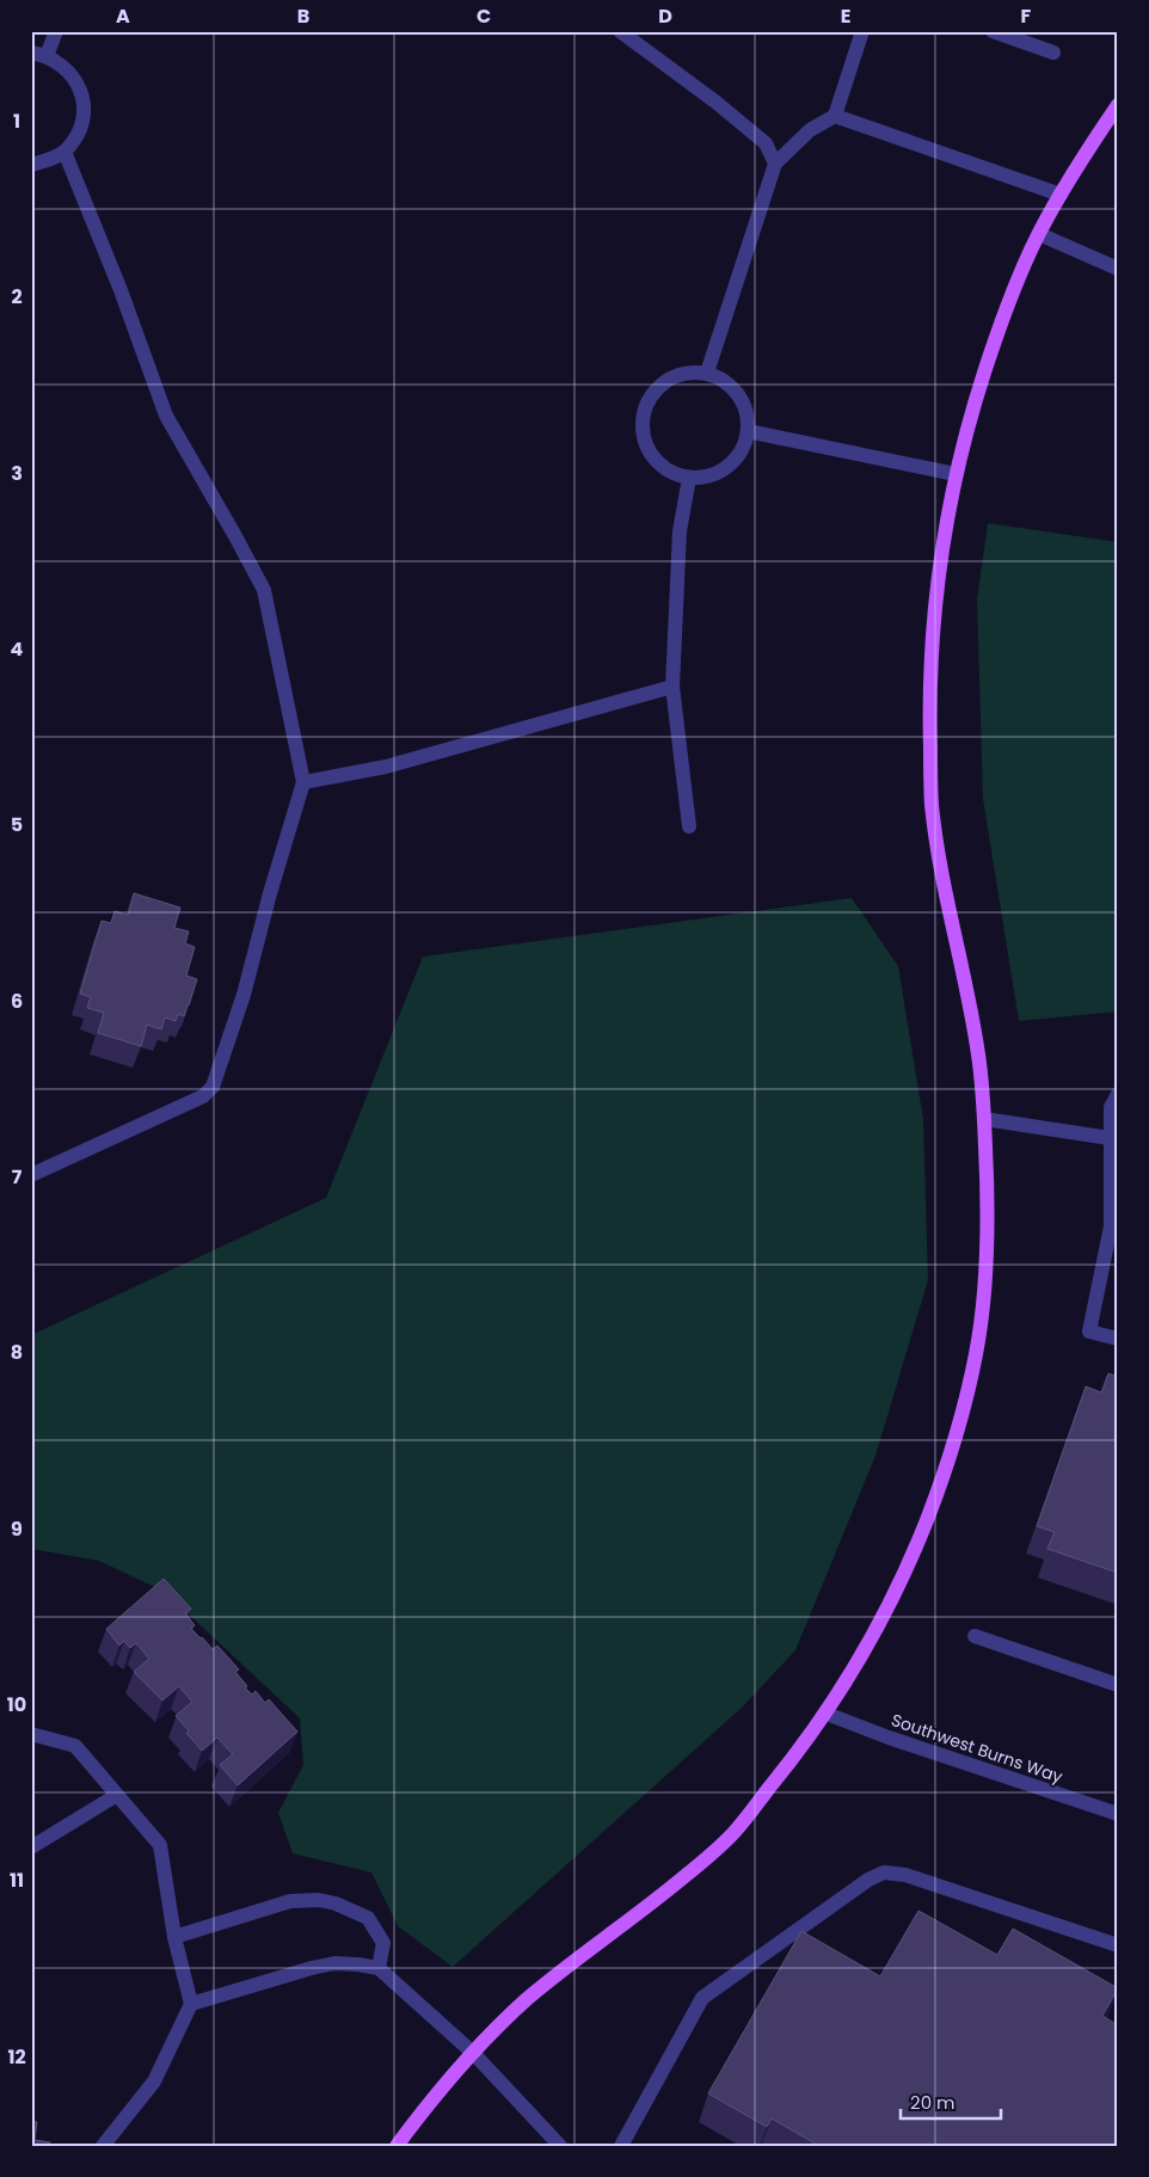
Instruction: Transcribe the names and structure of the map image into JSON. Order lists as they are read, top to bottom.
{
  "streets": {
    "street": ["Southwest Burns Way"]
  },
  "scale_bar": "20 m",
  "grid": {
    "columns": [
      "A",
      "B",
      "C",
      "D",
      "E",
      "F"
    ],
    "rows": [
      "1",
      "2",
      "3",
      "4",
      "5",
      "6",
      "7",
      "8",
      "9",
      "10",
      "11",
      "12"
    ]
  }
}
